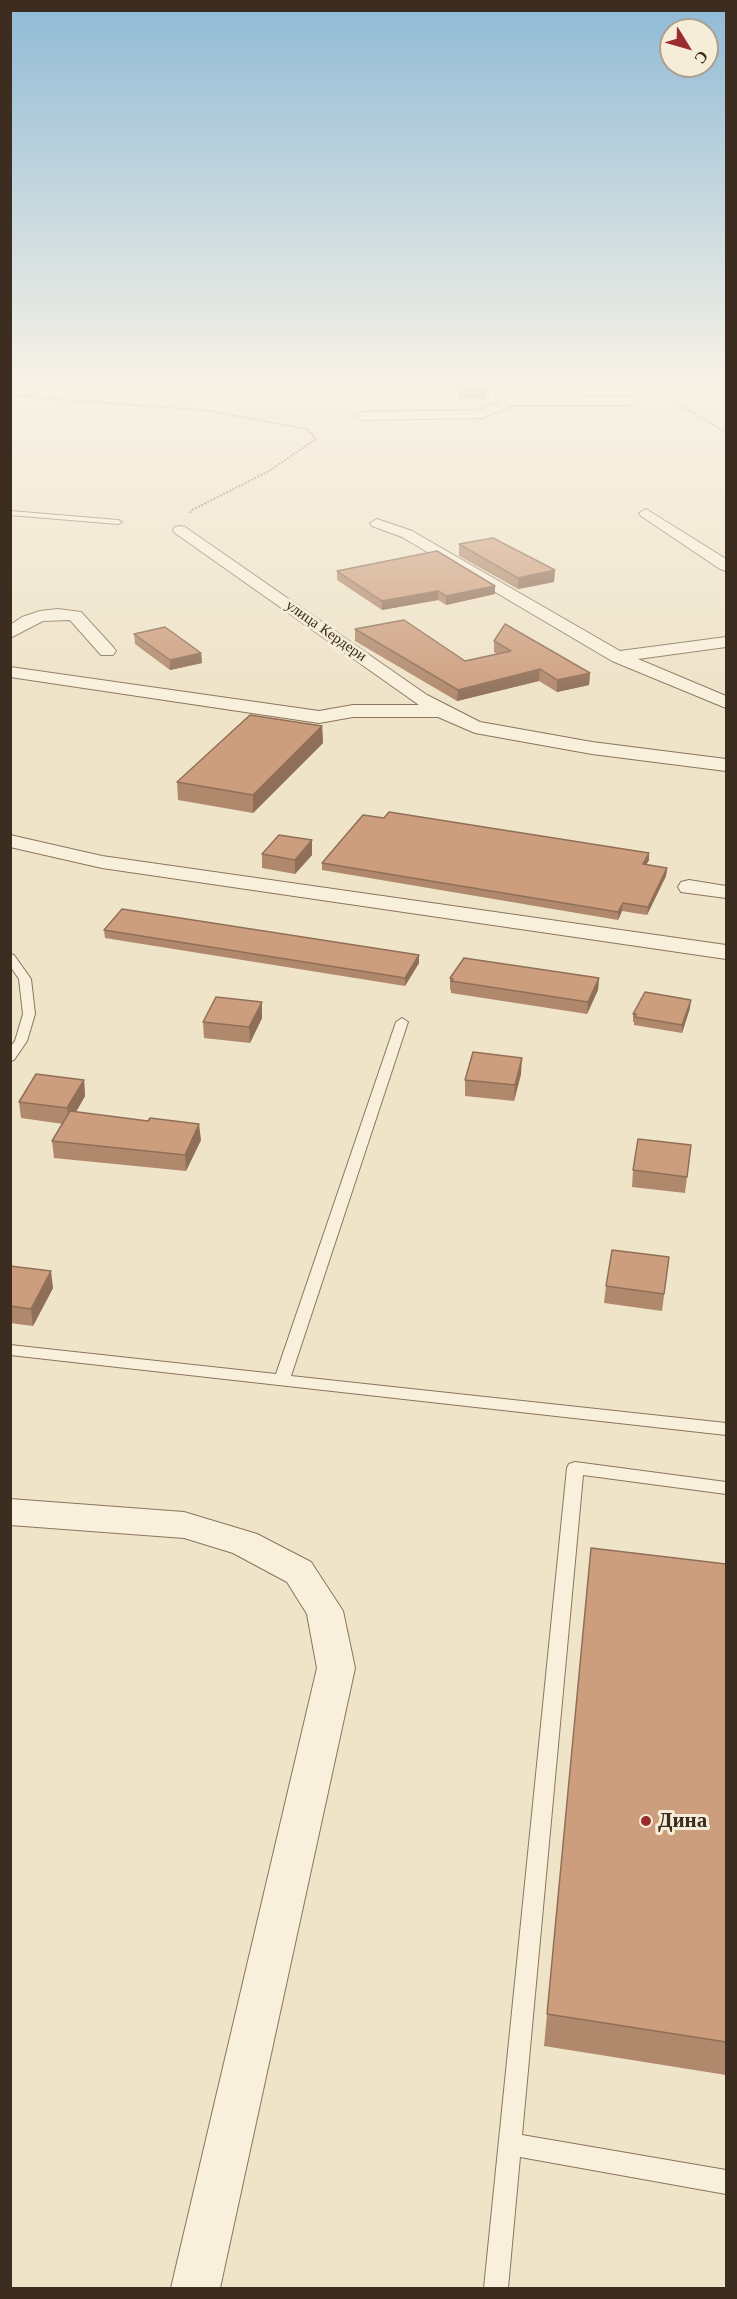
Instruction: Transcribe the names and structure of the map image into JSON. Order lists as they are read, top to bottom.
{
  "streets": {
    "street": ["улица Кердери"]
  },
  "places": ["Дина"],
  "north": "bottom right"
}
